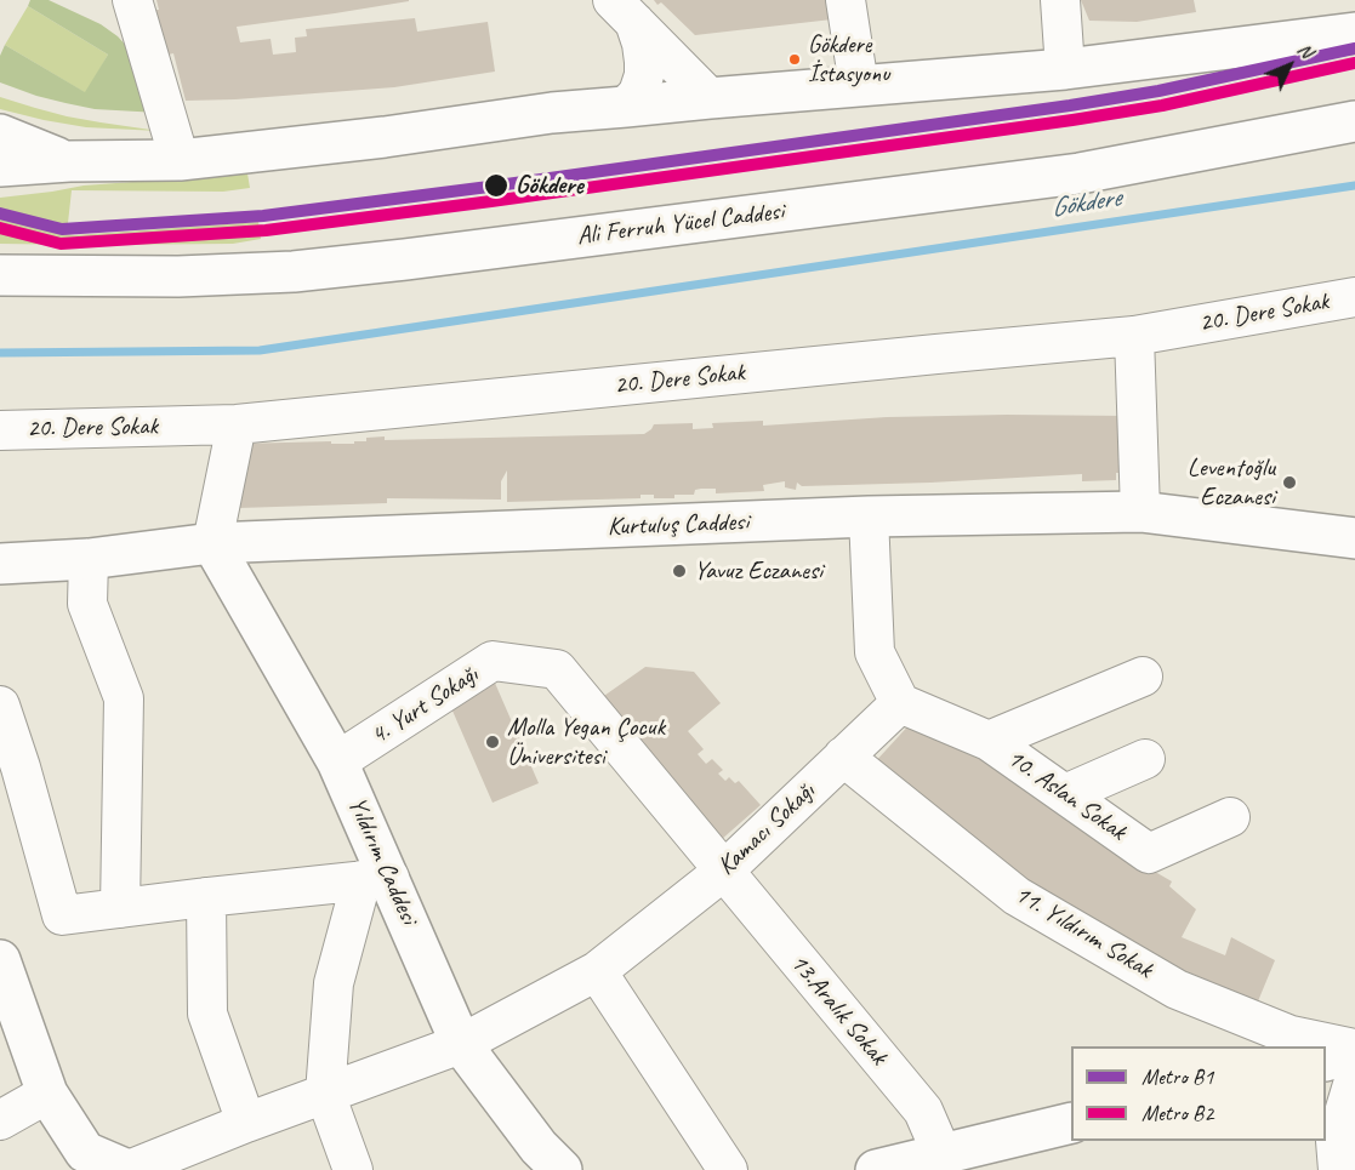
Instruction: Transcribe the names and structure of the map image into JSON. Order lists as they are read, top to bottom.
{
  "streets": {
    "main road": ["Ali Ferruh Yücel Caddesi", "Kurtuluş Caddesi", "Yıldırım Caddesi"],
    "street": [
      "20. Dere Sokak",
      "4. Yurt Sokağı",
      "10. Aslan Sokak",
      "Kamacı Sokağı",
      "11. Yıldırım Sokak",
      "13.Aralık Sokak"
    ]
  },
  "crossings": [
    ["Kurtuluş Caddesi", "Yıldırım Caddesi"],
    ["4. Yurt Sokağı", "Kamacı Sokağı"],
    ["4. Yurt Sokağı", "Yıldırım Caddesi"],
    ["4. Yurt Sokağı", "13.Aralık Sokak"],
    ["10. Aslan Sokak", "Kamacı Sokağı"],
    ["Kamacı Sokağı", "Yıldırım Caddesi"],
    ["Kamacı Sokağı", "11. Yıldırım Sokak"],
    ["Kamacı Sokağı", "13.Aralık Sokak"]
  ],
  "water": ["Gökdere"],
  "places": [
    "Gökdere İstasyonu",
    "Gökdere",
    "Leventoğlu Eczanesi",
    "Yavuz Eczanesi",
    "Molla Yegan Çocuk Üniversitesi"
  ],
  "lines": ["metro line B1", "metro line B2"],
  "legend": ["Metro B1", "Metro B2"],
  "north": "top right"
}
